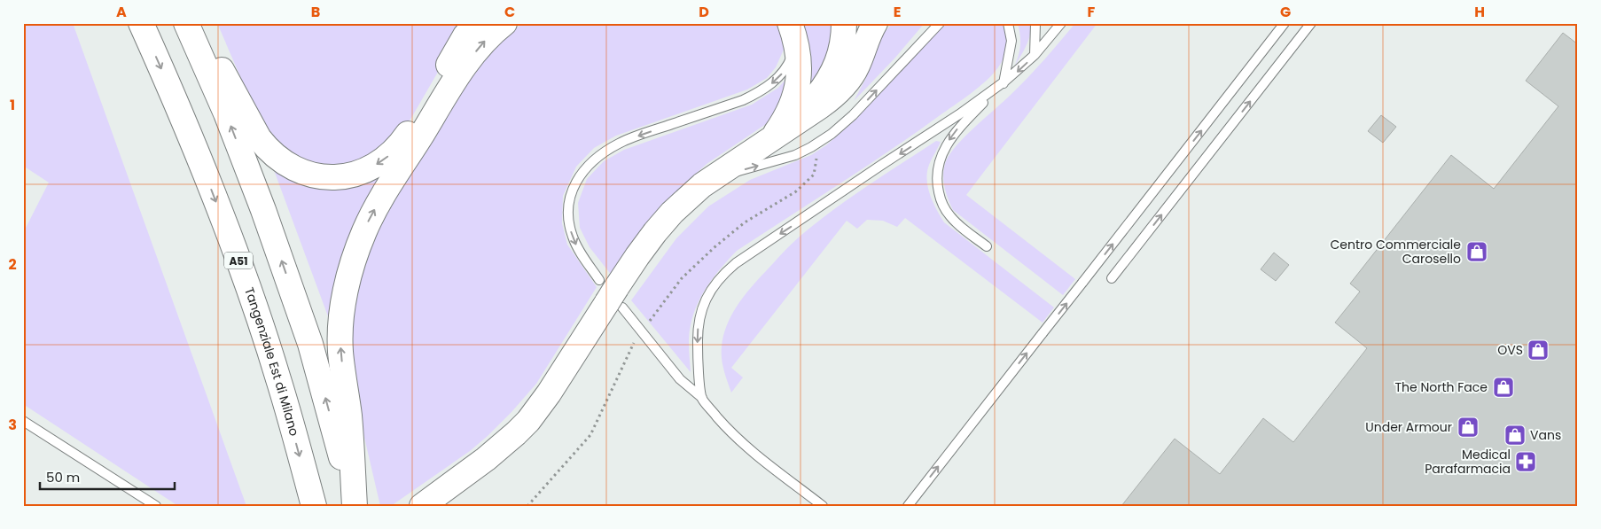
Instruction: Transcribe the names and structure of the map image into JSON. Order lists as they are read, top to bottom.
{
  "streets": {
    "main road": ["A51", "Tangenziale Est di Milano"]
  },
  "places": {
    "shop": [
      "Centro Commerciale Carosello",
      "OVS",
      "The North Face",
      "Under Armour",
      "Vans"
    ],
    "pharmacy": ["Medical Parafarmacia"]
  },
  "scale_bar": "50 m",
  "grid": {
    "columns": [
      "A",
      "B",
      "C",
      "D",
      "E",
      "F",
      "G",
      "H"
    ],
    "rows": ["1", "2", "3"]
  }
}
